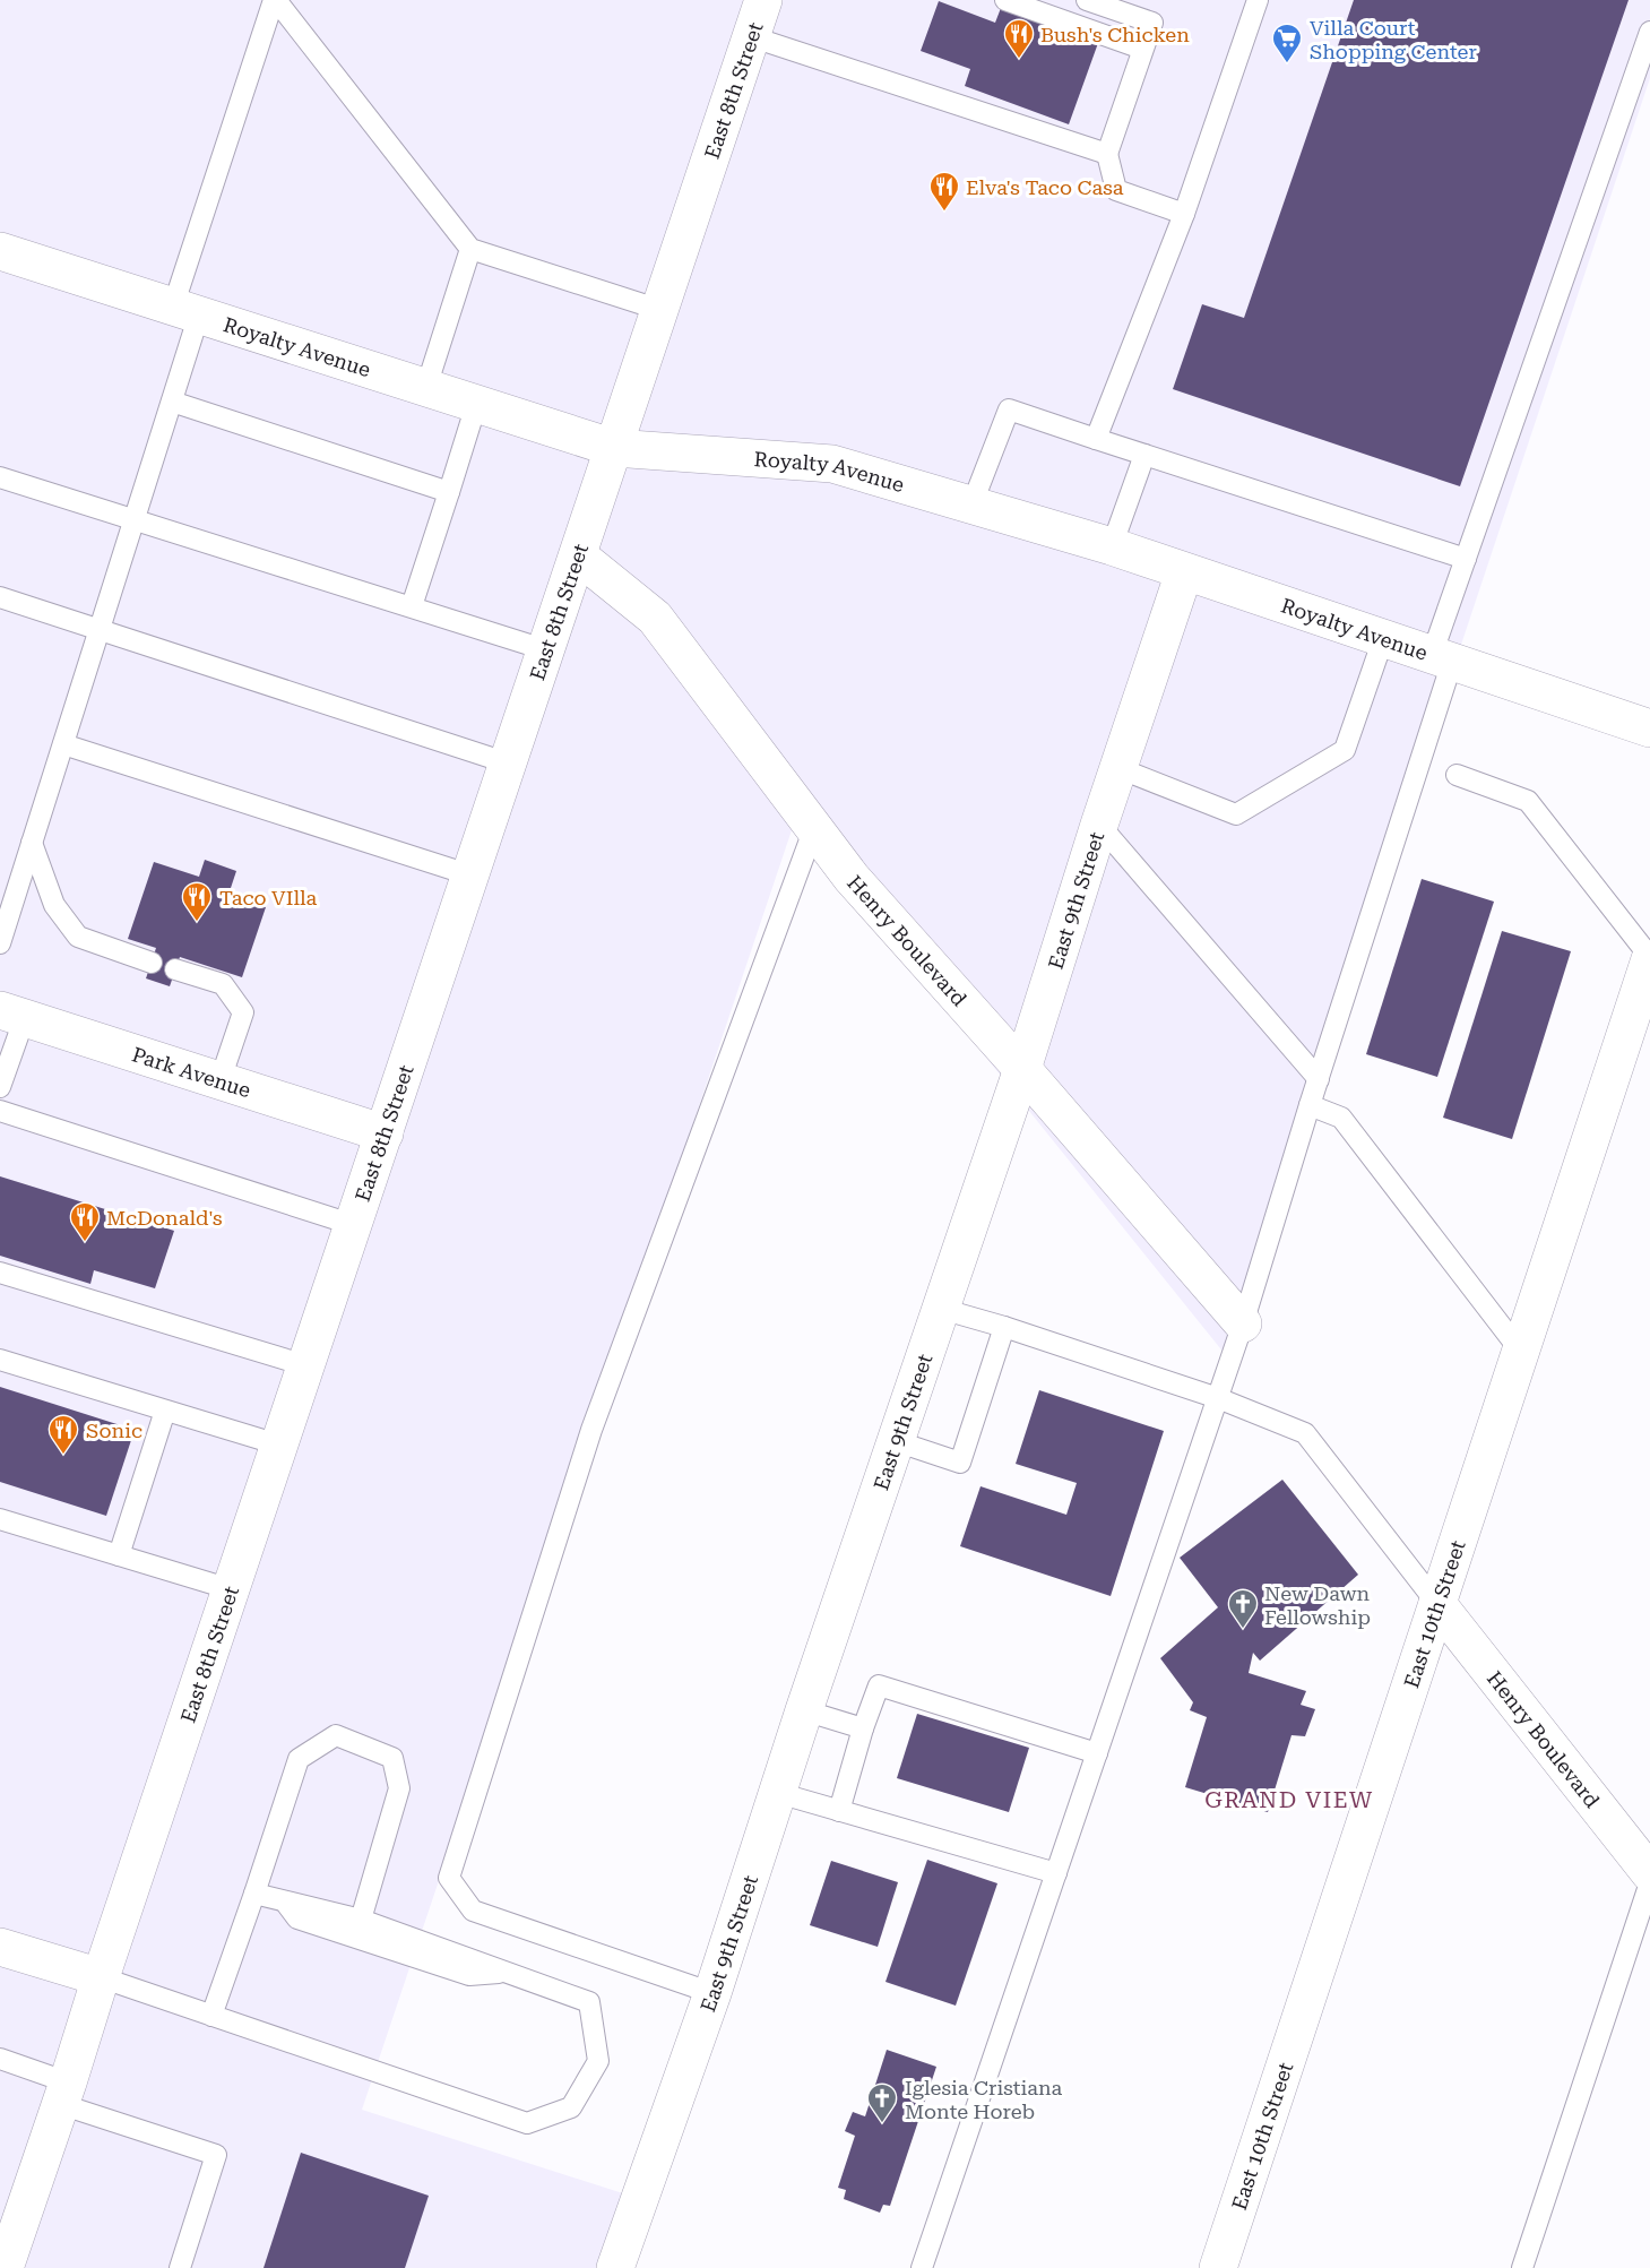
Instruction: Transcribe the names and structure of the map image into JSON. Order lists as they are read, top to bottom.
{
  "streets": {
    "street": [
      "East 8th Street",
      "Royalty Avenue",
      "East 9th Street",
      "Henry Boulevard",
      "Park Avenue",
      "East 10th Street"
    ]
  },
  "crossings": [
    ["East 8th Street", "Royalty Avenue"],
    ["East 8th Street", "Henry Boulevard"],
    ["East 8th Street", "Park Avenue"],
    ["Royalty Avenue", "East 9th Street"],
    ["East 9th Street", "Henry Boulevard"],
    ["Henry Boulevard", "East 10th Street"]
  ],
  "districts": ["GRAND VIEW"],
  "places": {
    "restaurant": [
      "Bush's Chicken",
      "Elva's Taco Casa",
      "Taco VIlla",
      "McDonald's",
      "Sonic"
    ],
    "supermarket": ["Villa Court Shopping Center"],
    "church": ["New Dawn Fellowship", "Iglesia Cristiana Monte Horeb"]
  }
}
